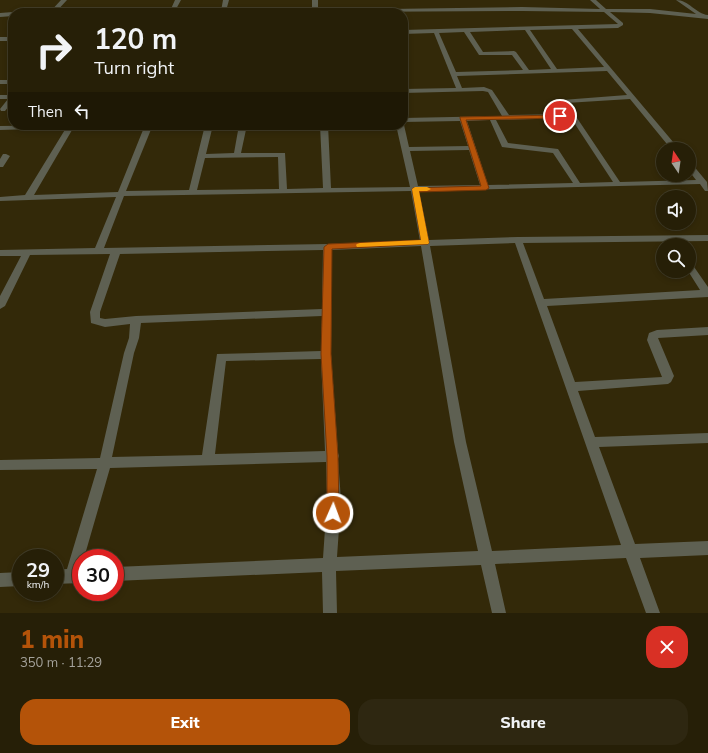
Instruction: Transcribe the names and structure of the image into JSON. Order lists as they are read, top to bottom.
{
  "north": "top",
  "page": {
    "turn": ["120 m", "Turn right"],
    "then": "Then",
    "speed": "29 km/h",
    "limit": "30",
    "heading": ["1 min", "350 m · 11:29"],
    "buttons": ["Exit", "Share"]
  }
}
